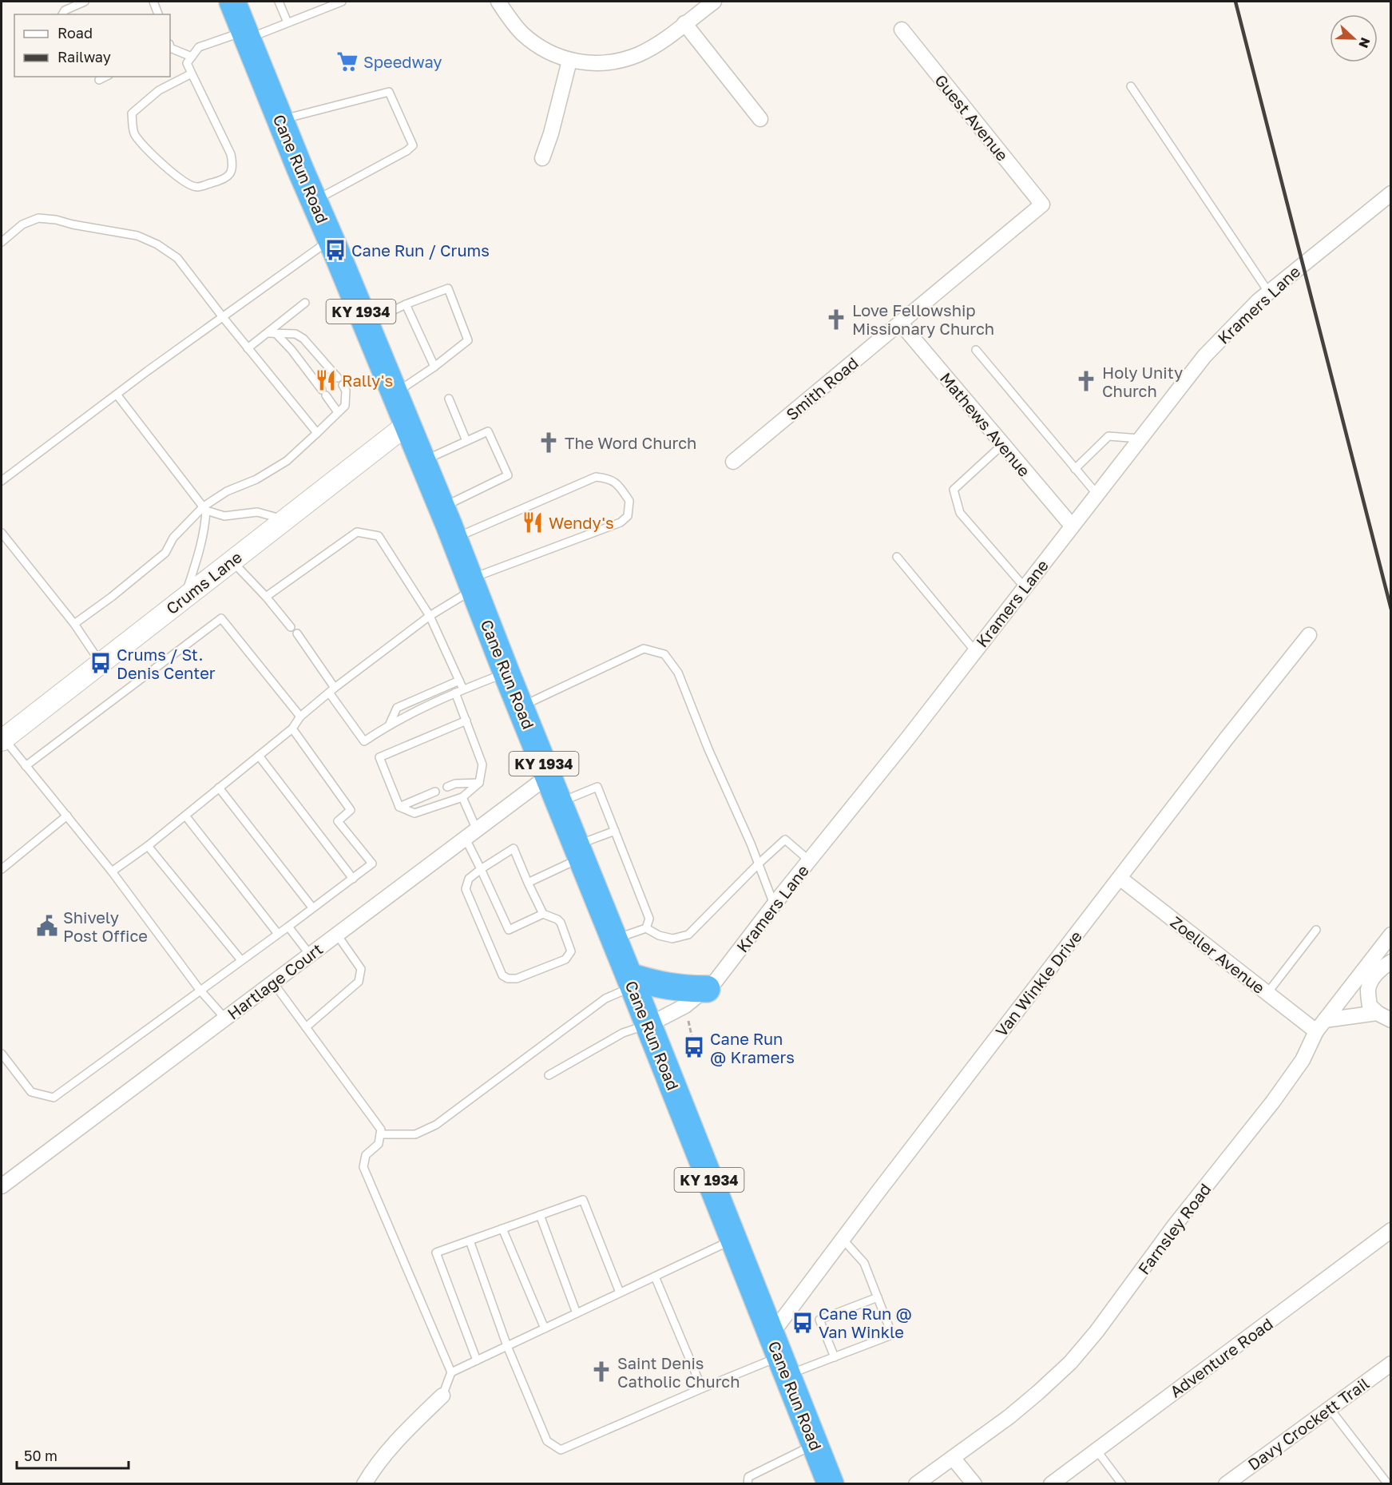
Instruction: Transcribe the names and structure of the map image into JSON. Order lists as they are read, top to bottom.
{
  "streets": {
    "highway": ["Cane Run Road", "KY 1934"],
    "main road": ["Crums Lane"],
    "street": [
      "Guest Avenue",
      "Kramers Lane",
      "Smith Road",
      "Mathews Avenue",
      "Zoeller Avenue",
      "Hartlage Court",
      "Van Winkle Drive",
      "Farnsley Road",
      "Adventure Road",
      "Davy Crockett Trail"
    ]
  },
  "crossings": [
    ["Guest Avenue", "Smith Road"],
    ["Cane Run Road", "Kramers Lane"],
    ["Cane Run Road", "Crums Lane"],
    ["Cane Run Road", "Hartlage Court"],
    ["Cane Run Road", "Van Winkle Drive"],
    ["Kramers Lane", "Mathews Avenue"],
    ["Smith Road", "Mathews Avenue"],
    ["Zoeller Avenue", "Van Winkle Drive"],
    ["Zoeller Avenue", "Farnsley Road"]
  ],
  "places": {
    "supermarket": ["Speedway"],
    "bus stop": [
      "Cane Run / Crums",
      "Crums / St. Denis Center",
      "Cane Run @ Kramers",
      "Cane Run @ Van Winkle"
    ],
    "church": [
      "Love Fellowship Missionary Church",
      "Holy Unity Church",
      "The Word Church",
      "Saint Denis Catholic Church"
    ],
    "restaurant": ["Rally's", "Wendy's"],
    "public building": ["Shively Post Office"]
  },
  "legend": ["Road", "Railway"],
  "scale_bar": "50 m",
  "north": "right"
}
